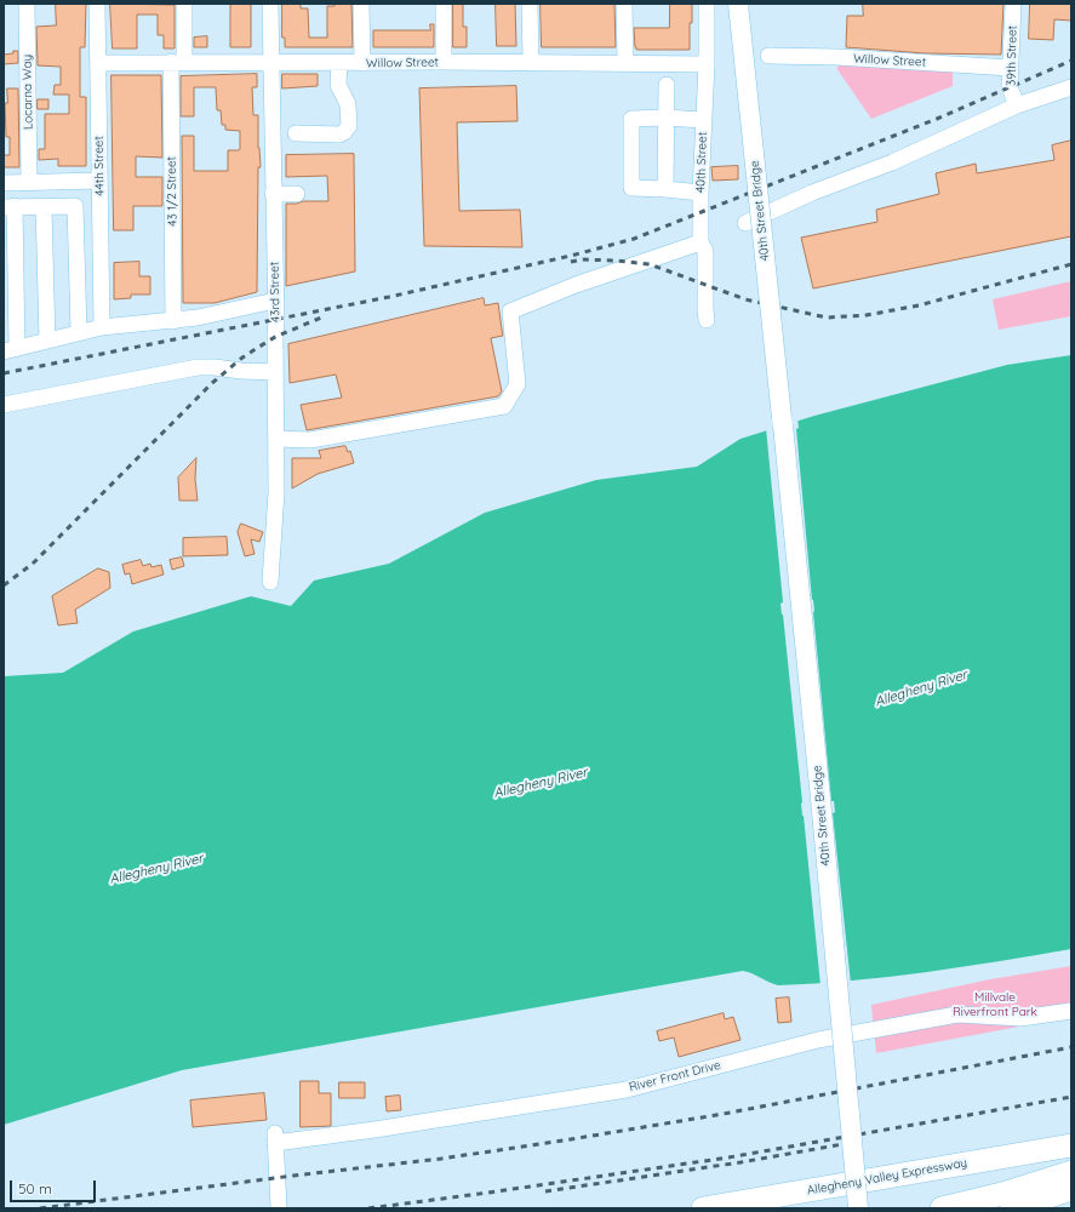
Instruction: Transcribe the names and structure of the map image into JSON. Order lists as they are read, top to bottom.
{
  "streets": {
    "highway": ["Allegheny Valley Expressway"],
    "main road": ["40th Street Bridge"],
    "street": [
      "39th Street",
      "Willow Street",
      "Locarna Way",
      "40th Street",
      "44th Street",
      "43 1/2 Street",
      "43rd Street",
      "River Front Drive"
    ]
  },
  "crossings": [
    ["39th Street", "Willow Street"],
    ["Willow Street", "40th Street"],
    ["Willow Street", "44th Street"],
    ["Willow Street", "43 1/2 Street"],
    ["Willow Street", "43rd Street"]
  ],
  "water": ["Allegheny River"],
  "parks": ["Millvale Riverfront Park"],
  "scale_bar": "50 m"
}
